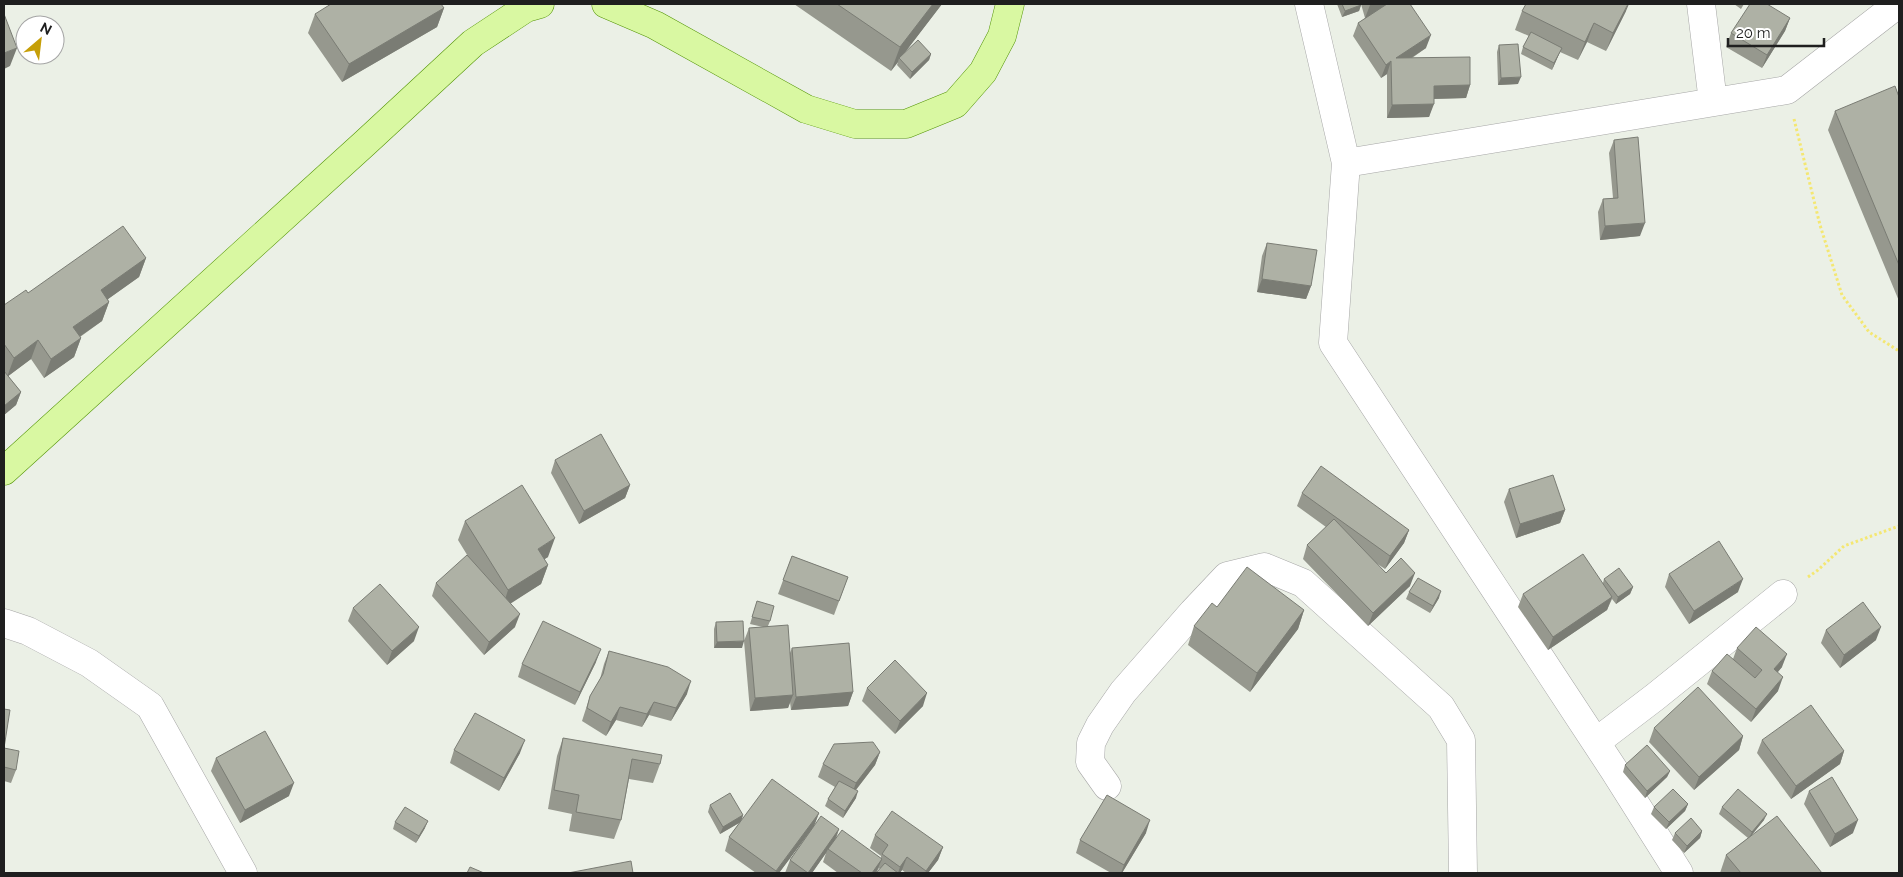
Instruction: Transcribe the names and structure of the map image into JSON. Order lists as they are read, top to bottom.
{
  "scale_bar": "20 m",
  "north": "top right"
}
